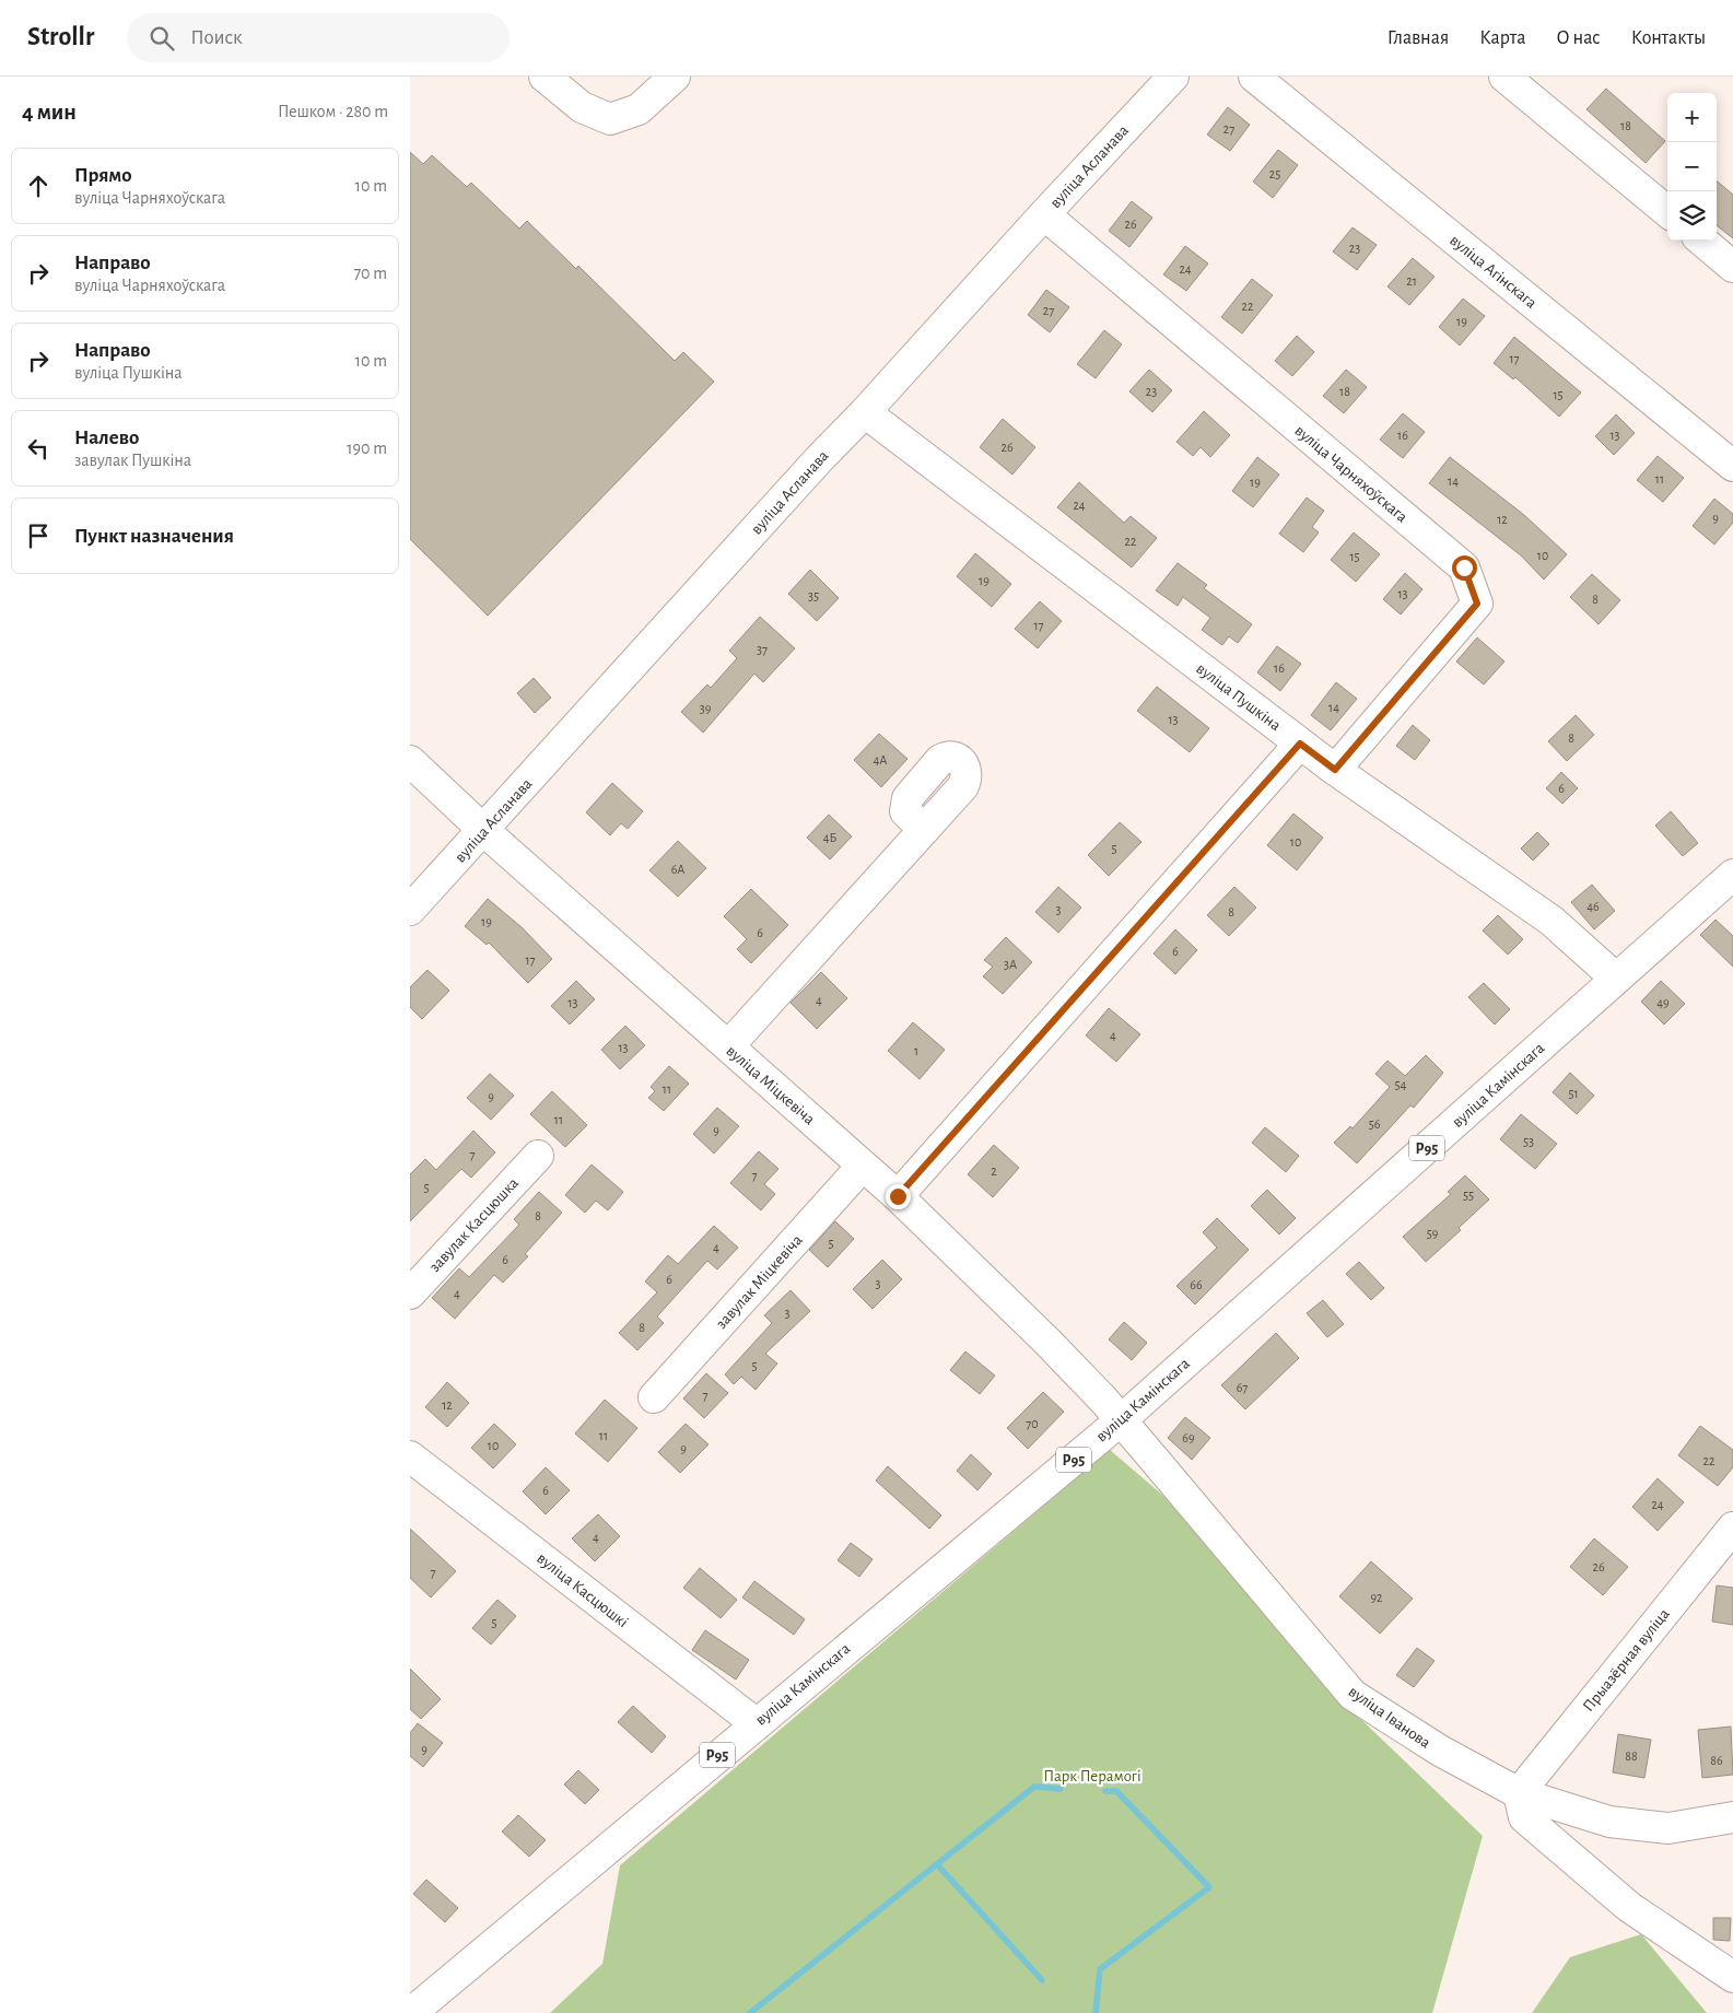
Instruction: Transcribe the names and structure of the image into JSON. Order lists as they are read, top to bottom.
{
  "streets": {
    "street": [
      "вуліца Асланава",
      "вуліца Агінскага",
      "вуліца Чарняхоўскага",
      "вуліца Пушкіна",
      "вуліца Міцкевіча",
      "вуліца Камінскага",
      "Р95",
      "завулак Касцюшка",
      "завулак Міцкевіча",
      "вуліца Касцюшкі",
      "Прыазёрная вуліца",
      "вуліца Іванова"
    ]
  },
  "crossings": [
    ["вуліца Асланава", "вуліца Чарняхоўскага"],
    ["вуліца Асланава", "вуліца Пушкіна"],
    ["вуліца Асланава", "вуліца Міцкевіча"],
    ["вуліца Чарняхоўскага", "вуліца Пушкіна"],
    ["вуліца Пушкіна", "вуліца Камінскага"],
    ["вуліца Міцкевіча", "вуліца Камінскага"],
    ["вуліца Міцкевіча", "завулак Міцкевіча"],
    ["вуліца Міцкевіча", "вуліца Іванова"],
    ["вуліца Камінскага", "вуліца Касцюшкі"],
    ["вуліца Камінскага", "вуліца Іванова"],
    ["Прыазёрная вуліца", "вуліца Іванова"]
  ],
  "parks": ["Парк Перамогі"],
  "house_numbers": [
    "18",
    "27",
    "25",
    "26",
    "23",
    "24",
    "21",
    "22",
    "27",
    "19",
    "17",
    "23",
    "18",
    "15",
    "16",
    "13",
    "26",
    "11",
    "14",
    "19",
    "24",
    "9",
    "12",
    "22",
    "10",
    "15",
    "19",
    "13",
    "35",
    "8",
    "17",
    "37",
    "16",
    "14",
    "39",
    "13",
    "8",
    "4А",
    "6",
    "4Б",
    "10",
    "5",
    "6А",
    "46",
    "3",
    "8",
    "19",
    "6",
    "6",
    "17",
    "3А",
    "4",
    "13",
    "49",
    "4",
    "13",
    "1",
    "54",
    "11",
    "51",
    "9",
    "11",
    "56",
    "9",
    "53",
    "7",
    "2",
    "7",
    "5",
    "55",
    "8",
    "59",
    "5",
    "4",
    "6",
    "6",
    "3",
    "66",
    "4",
    "3",
    "8",
    "5",
    "67",
    "7",
    "12",
    "70",
    "11",
    "69",
    "10",
    "9",
    "22",
    "6",
    "24",
    "4",
    "26",
    "7",
    "92",
    "5",
    "9",
    "88",
    "86"
  ],
  "page": {
    "header": "Strollr",
    "search": "Поиск",
    "nav": [
      "Главная",
      "Карта",
      "О нас",
      "Контакты"
    ],
    "heading": ["4 мин", "Пешком · 280 m"],
    "map_buttons": ["+", "−"],
    "list": [
      ["Прямо", "вуліца Чарняхоўскага", "10 m"],
      ["Направо", "вуліца Чарняхоўскага", "70 m"],
      ["Направо", "вуліца Пушкіна", "10 m"],
      ["Налево", "завулак Пушкіна", "190 m"],
      "Пункт назначения"
    ]
  }
}
